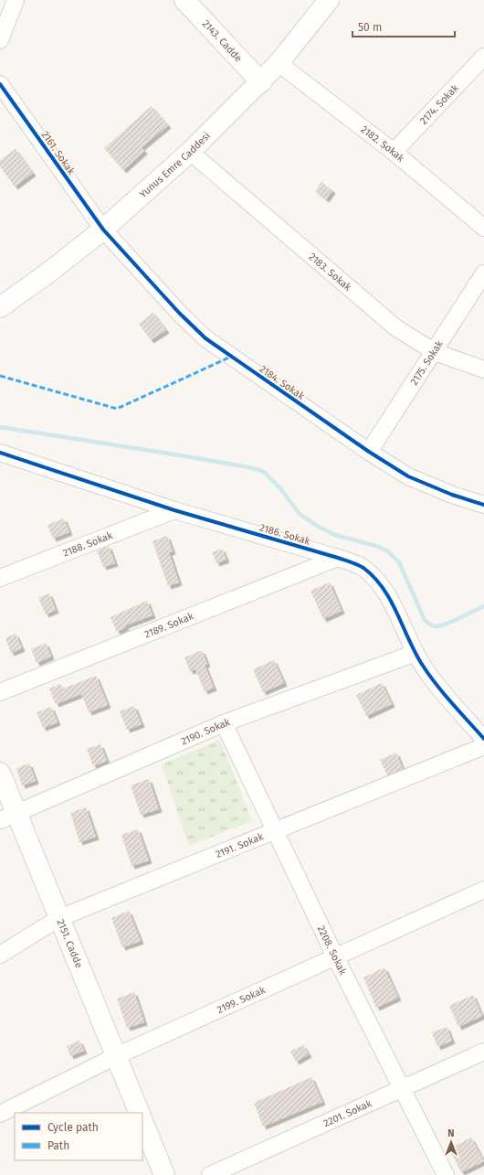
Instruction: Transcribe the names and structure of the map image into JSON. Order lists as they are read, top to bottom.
{
  "streets": {
    "street": [
      "2143. Cadde",
      "2174. Sokak",
      "2182. Sokak",
      "2161. Sokak",
      "Yunus Emre Caddesi",
      "2183. Sokak",
      "2175. Sokak",
      "2184. Sokak",
      "2186. Sokak",
      "2188. Sokak",
      "2189. Sokak",
      "2190. Sokak",
      "2191. Sokak",
      "2151. Cadde",
      "2208. Sokak",
      "2199. Sokak",
      "2201. Sokak"
    ]
  },
  "crossings": [
    ["2143. Cadde", "Yunus Emre Caddesi"],
    ["2174. Sokak", "2182. Sokak"],
    ["2182. Sokak", "Yunus Emre Caddesi"],
    ["2161. Sokak", "Yunus Emre Caddesi"],
    ["2161. Sokak", "2184. Sokak"],
    ["Yunus Emre Caddesi", "2183. Sokak"],
    ["Yunus Emre Caddesi", "2184. Sokak"],
    ["2183. Sokak", "2175. Sokak"],
    ["2175. Sokak", "2184. Sokak"],
    ["2186. Sokak", "2188. Sokak"],
    ["2186. Sokak", "2189. Sokak"],
    ["2186. Sokak", "2190. Sokak"],
    ["2190. Sokak", "2151. Cadde"],
    ["2190. Sokak", "2208. Sokak"],
    ["2191. Sokak", "2151. Cadde"],
    ["2191. Sokak", "2208. Sokak"],
    ["2151. Cadde", "2199. Sokak"],
    ["2208. Sokak", "2199. Sokak"],
    ["2208. Sokak", "2201. Sokak"]
  ],
  "legend": ["Cycle path", "Path"],
  "scale_bar": "50 m",
  "north": "top"
}
